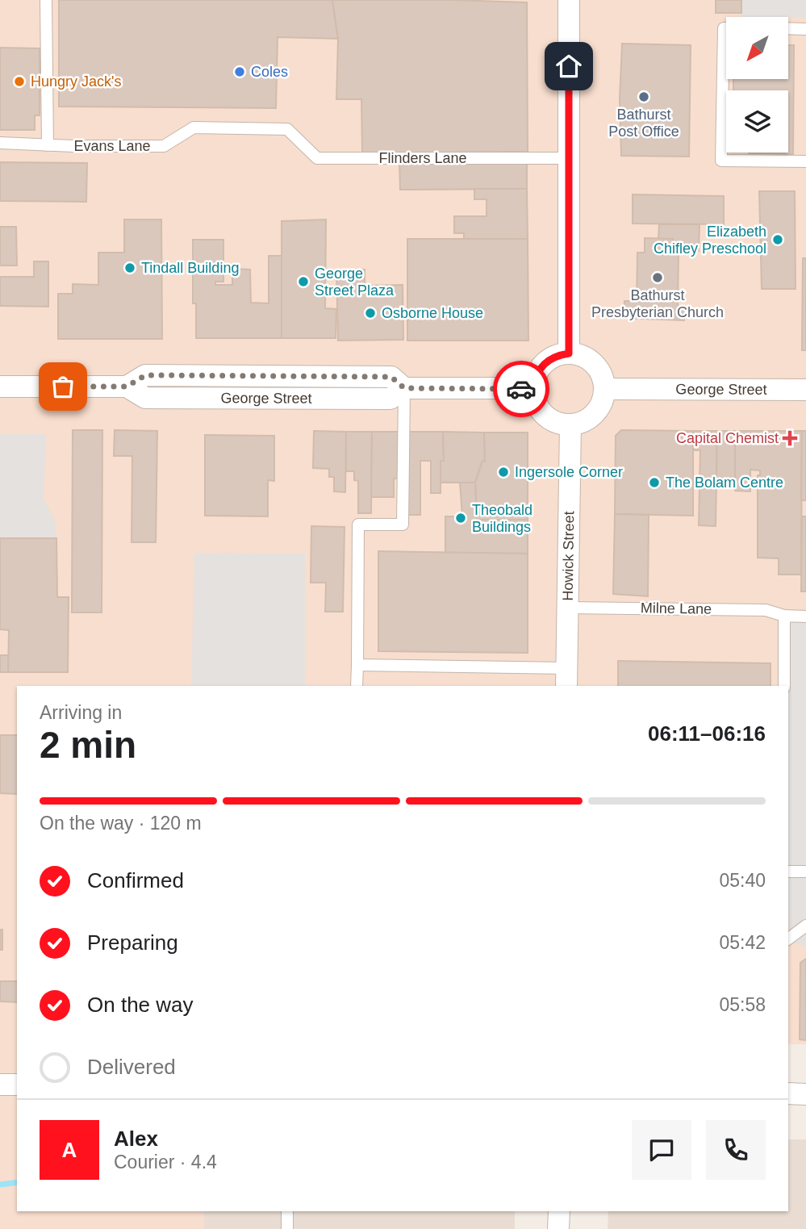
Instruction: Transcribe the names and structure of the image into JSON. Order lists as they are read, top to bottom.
{
  "streets": {
    "street": ["George Street", "Howick Street"],
    "lane": ["Evans Lane", "Flinders Lane", "Milne Lane"]
  },
  "crossings": [
    ["Evans Lane", "Flinders Lane"],
    ["George Street", "Howick Street"],
    ["Howick Street", "Milne Lane"]
  ],
  "places": {
    "other": [
      "Coles",
      "Hungry Jack's",
      "Bathurst Post Office",
      "Elizabeth Chifley Preschool",
      "Tindall Building",
      "Bathurst Presbyterian Church",
      "George Street Plaza",
      "Osborne House",
      "Ingersole Corner",
      "The Bolam Centre",
      "Theobald Buildings"
    ],
    "health": ["Capital Chemist"]
  },
  "north": "bottom left",
  "page": {
    "heading": ["2 min", "Arriving in", "06:11–06:16"],
    "panel": ["Alex", "Courier · 4.4"],
    "bar": "On the way · 120 m",
    "list": [
      ["Confirmed", "05:40"],
      ["Preparing", "05:42"],
      ["On the way", "05:58"],
      "Delivered"
    ],
    "round": "A"
  }
}
